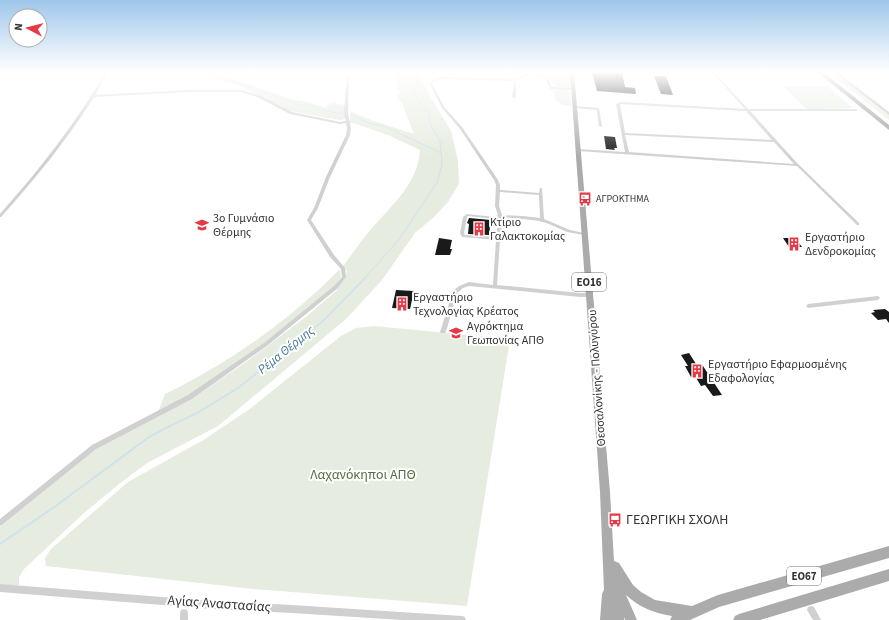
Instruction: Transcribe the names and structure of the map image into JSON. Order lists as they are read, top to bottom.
{
  "streets": {
    "main road": ["ΕΟ16", "Θεσσαλονίκης - Πολυγύρου", "ΕΟ67"],
    "street": ["Αγίας Αναστασίας"]
  },
  "crossings": [
    ["ΕΟ16", "Θεσσαλονίκης - Πολυγύρου"]
  ],
  "water": ["Ρέμα Θέρμης"],
  "parks": ["Λαχανόκηποι ΑΠΘ"],
  "places": {
    "bus stop": ["ΑΓΡΟΚΤΗΜΑ", "ΓΕΩΡΓΙΚΗ ΣΧΟΛΗ"],
    "school or university": ["3ο Γυμνάσιο Θέρμης", "Αγρόκτημα Γεωπονίας ΑΠΘ"],
    "building": [
      "Κτίριο Γαλακτοκομίας",
      "Εργαστήριο Δενδροκομίας",
      "Εργαστήριο Τεχνολογίας Κρέατος",
      "Εργαστήριο Εφαρμοσμένης Εδαφολογίας"
    ]
  },
  "north": "left"
}
